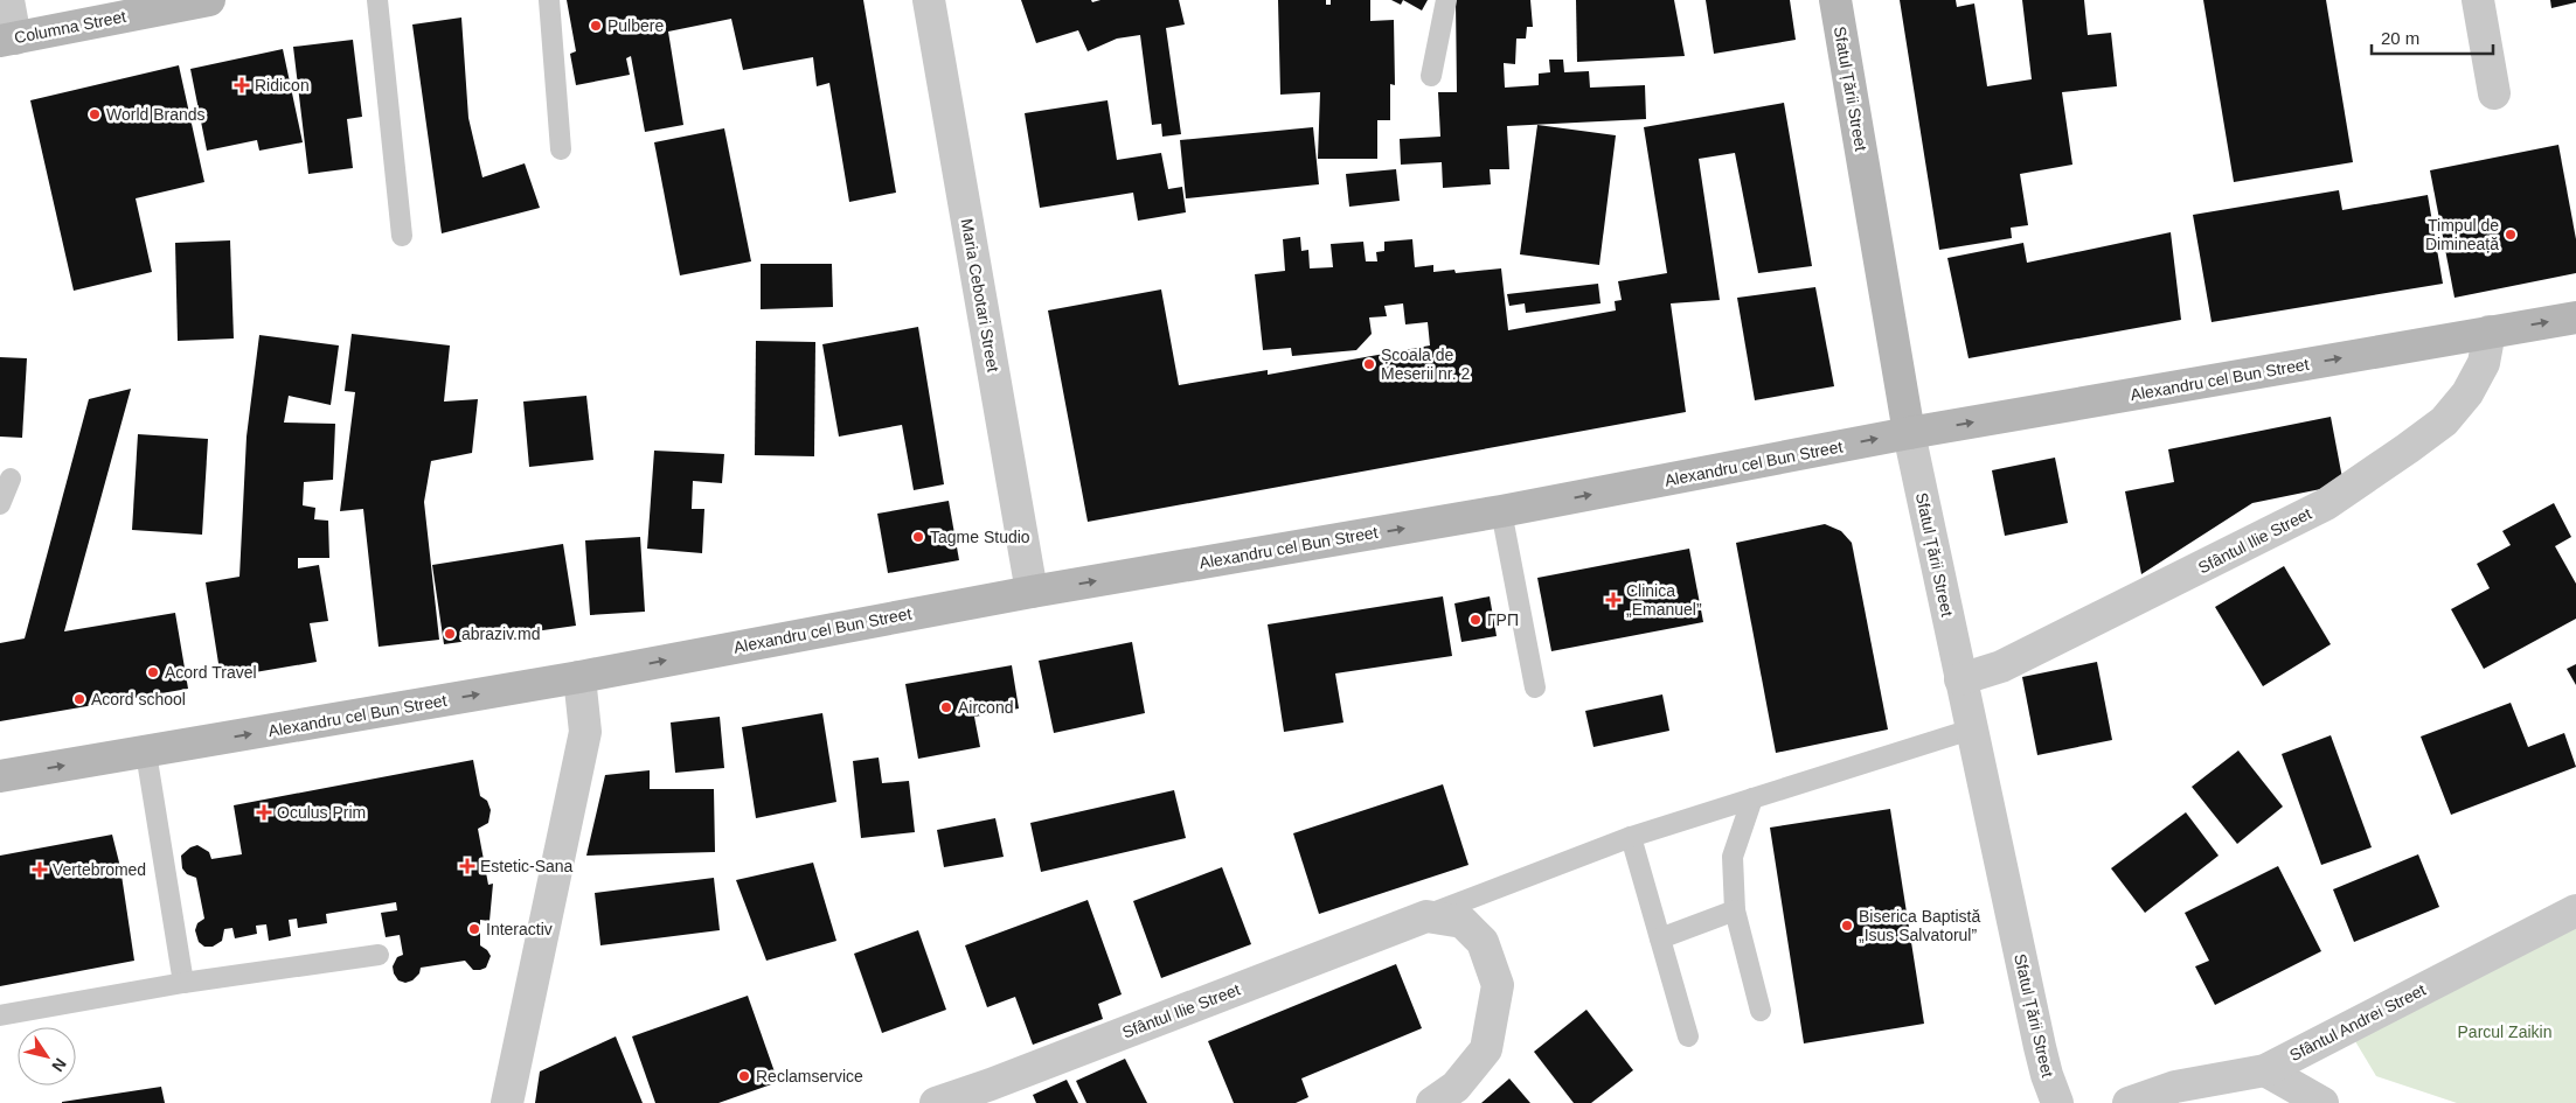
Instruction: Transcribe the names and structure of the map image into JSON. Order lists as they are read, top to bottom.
{
  "streets": {
    "main road": ["Columna Street", "Sfatul Țării Street", "Alexandru cel Bun Street"],
    "street": ["Maria Cebotari Street", "Sfântul Ilie Street", "Sfântul Andrei Street"]
  },
  "crossings": [
    ["Sfatul Țării Street", "Alexandru cel Bun Street"],
    ["Sfatul Țării Street", "Sfântul Ilie Street"],
    ["Maria Cebotari Street", "Alexandru cel Bun Street"],
    ["Alexandru cel Bun Street", "Sfântul Ilie Street"]
  ],
  "one_way": ["Alexandru cel Bun Street"],
  "parks": ["Parcul Zaikin"],
  "places": {
    "other": [
      "Pulbere",
      "World Brands",
      "Timpul de Dimineață",
      "Școala de Meserii nr. 2",
      "Tagme Studio",
      "ГРП",
      "abraziv.md",
      "Acord Travel",
      "Acord school",
      "Aircond",
      "Biserica Baptistă „Isus Salvatorul”",
      "Interactiv",
      "Reclamservice"
    ],
    "health": [
      "Ridicon",
      "Clinica „Emanuel”",
      "Oculus Prim",
      "Estetic-Sana",
      "Vertebromed"
    ]
  },
  "scale_bar": "20 m",
  "north": "bottom right"
}
